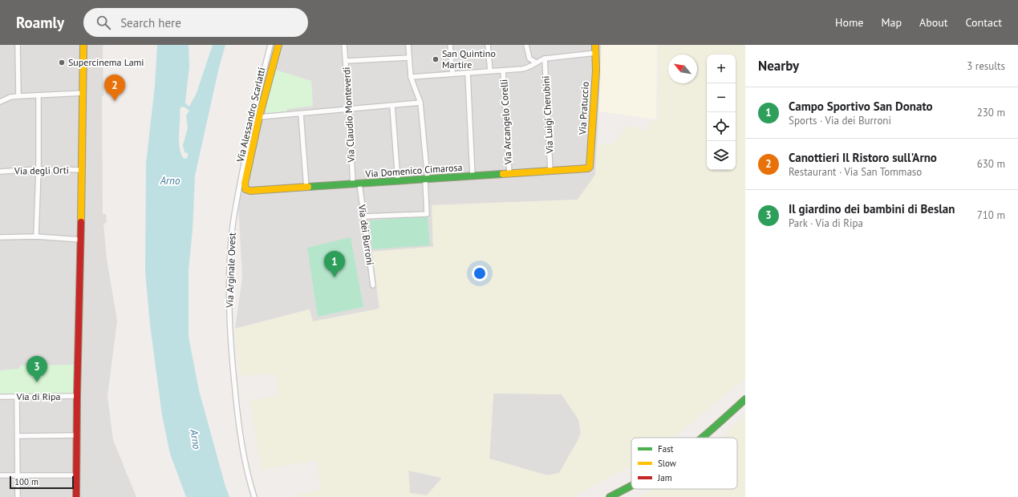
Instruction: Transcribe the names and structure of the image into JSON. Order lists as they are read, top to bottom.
{
  "streets": {
    "street": [
      "Via Pratuccio",
      "Via Alessandro Scarlatti",
      "Via Claudio Monteverdi",
      "Via Luigi Cherubini",
      "Via Arcangelo Corelli",
      "Via degli Orti",
      "Via Domenico Cimarosa",
      "Via dei Burroni",
      "Via Arginale Ovest",
      "Via di Ripa"
    ]
  },
  "crossings": [
    ["Via Pratuccio", "Via Domenico Cimarosa"],
    ["Via Alessandro Scarlatti", "Via Domenico Cimarosa"],
    ["Via Claudio Monteverdi", "Via Domenico Cimarosa"],
    ["Via Claudio Monteverdi", "Via dei Burroni"],
    ["Via Luigi Cherubini", "Via Domenico Cimarosa"],
    ["Via Arcangelo Corelli", "Via Domenico Cimarosa"],
    ["Via Domenico Cimarosa", "Via dei Burroni"]
  ],
  "water": ["Arno"],
  "places": ["San Quintino Martire", "Supercinema Lami"],
  "legend": ["Fast", "Slow", "Jam"],
  "scale_bar": "100 m",
  "north": "top left",
  "page": {
    "header": "Roamly",
    "search": "Search here",
    "nav": [
      "Home",
      "Map",
      "About",
      "Contact"
    ],
    "heading": ["Nearby", "3 results"],
    "map_buttons": ["+", "−"],
    "pins": ["2", "1", "3"],
    "list": [
      {
        "mark": "1",
        "name": "Campo Sportivo San Donato",
        "note": "Sports · Via dei Burroni",
        "value": "230 m"
      },
      {
        "mark": "2",
        "name": "Canottieri Il Ristoro sull'Arno",
        "note": "Restaurant · Via San Tommaso",
        "value": "630 m"
      },
      {
        "mark": "3",
        "name": "Il giardino dei bambini di Beslan",
        "note": "Park · Via di Ripa",
        "value": "710 m"
      }
    ],
    "scale": "100 m"
  }
}
